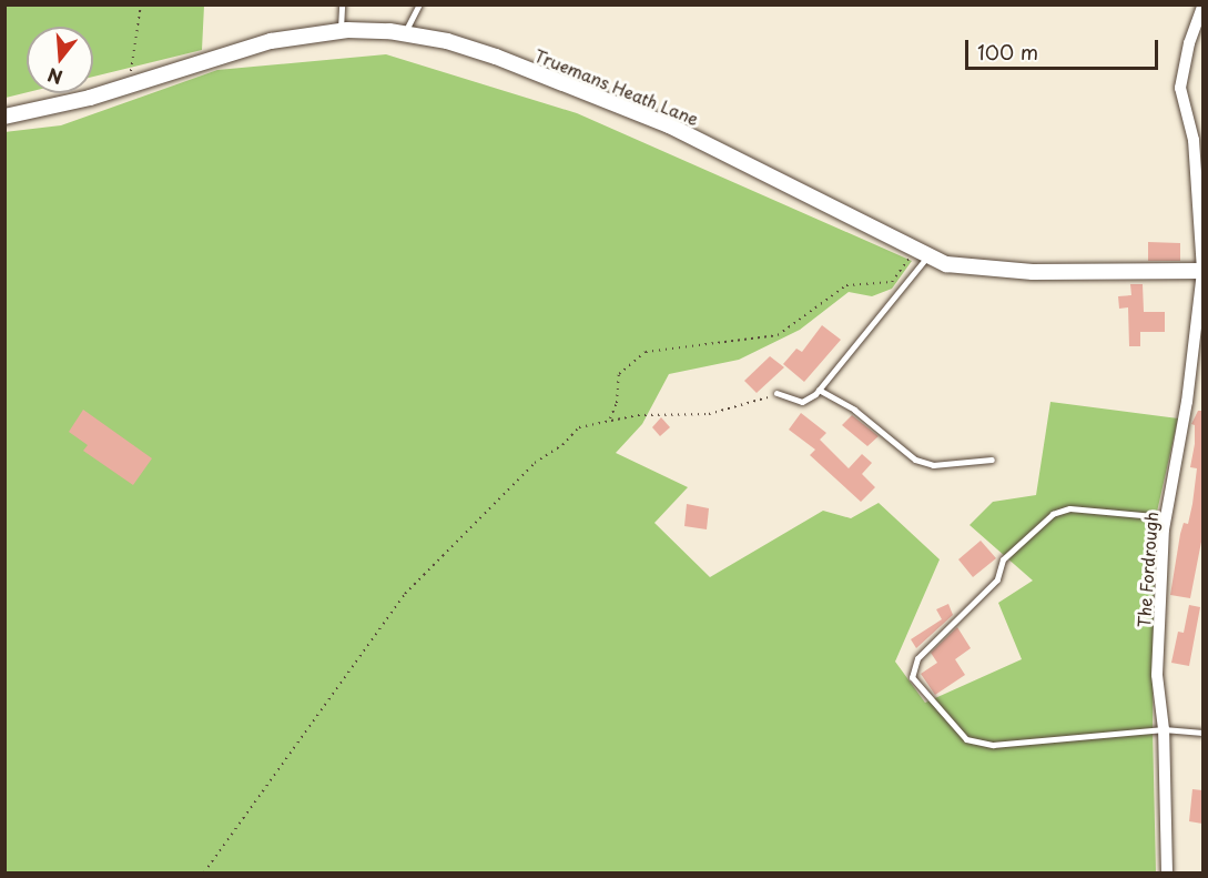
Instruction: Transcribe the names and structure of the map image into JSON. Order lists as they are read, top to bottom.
{
  "streets": {
    "street": ["Truemans Heath Lane", "The Fordrough"]
  },
  "crossings": [
    ["Truemans Heath Lane", "The Fordrough"]
  ],
  "scale_bar": "100 m",
  "north": "bottom"
}
